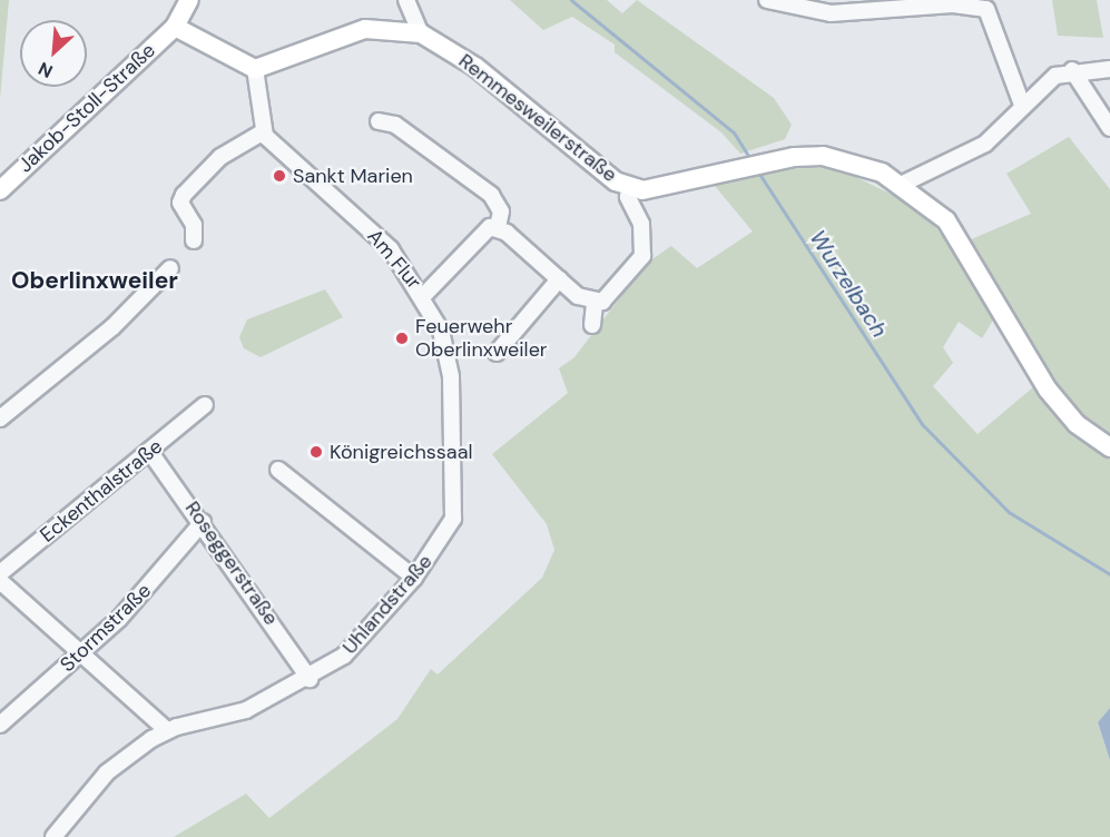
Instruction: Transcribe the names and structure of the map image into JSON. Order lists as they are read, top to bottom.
{
  "streets": {
    "main road": ["Jakob-Stoll-Straße", "Remmesweilerstraße"],
    "street": [
      "Am Flur",
      "Eckenthalstraße",
      "Roseggerstraße",
      "Uhlandstraße",
      "Stormstraße"
    ]
  },
  "crossings": [
    ["Am Flur", "Uhlandstraße"],
    ["Eckenthalstraße", "Roseggerstraße"],
    ["Roseggerstraße", "Uhlandstraße"],
    ["Roseggerstraße", "Stormstraße"]
  ],
  "districts": ["Oberlinxweiler"],
  "water": ["Wurzelbach"],
  "places": ["Sankt Marien", "Feuerwehr Oberlinxweiler", "Königreichssaal"],
  "north": "bottom left"
}
